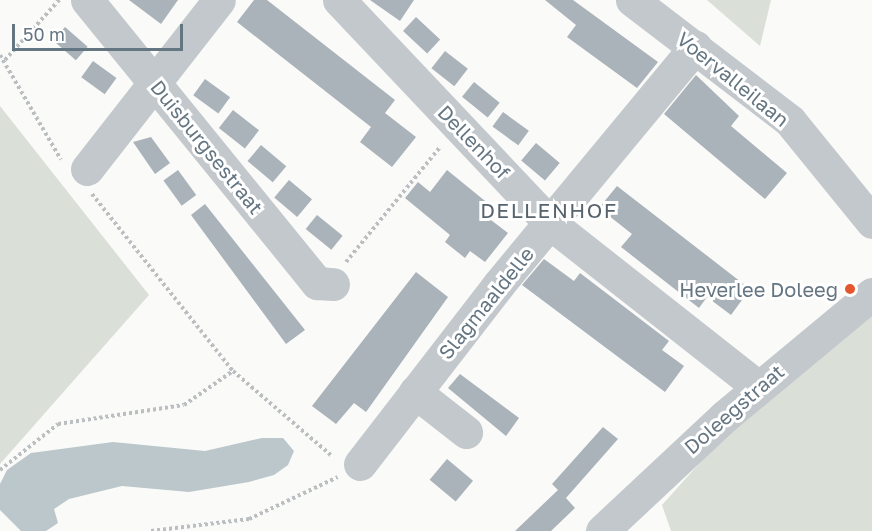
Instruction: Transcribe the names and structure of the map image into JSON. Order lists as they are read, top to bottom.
{
  "streets": {
    "street": [
      "Voervalleilaan",
      "Dellenhof",
      "Duisburgsestraat",
      "Slagmaaldelle",
      "Doleegstraat"
    ]
  },
  "crossings": [
    ["Voervalleilaan", "Slagmaaldelle"],
    ["Dellenhof", "Slagmaaldelle"],
    ["Dellenhof", "Doleegstraat"]
  ],
  "districts": ["DELLENHOF"],
  "places": ["Heverlee Doleeg"],
  "scale_bar": "50 m"
}
